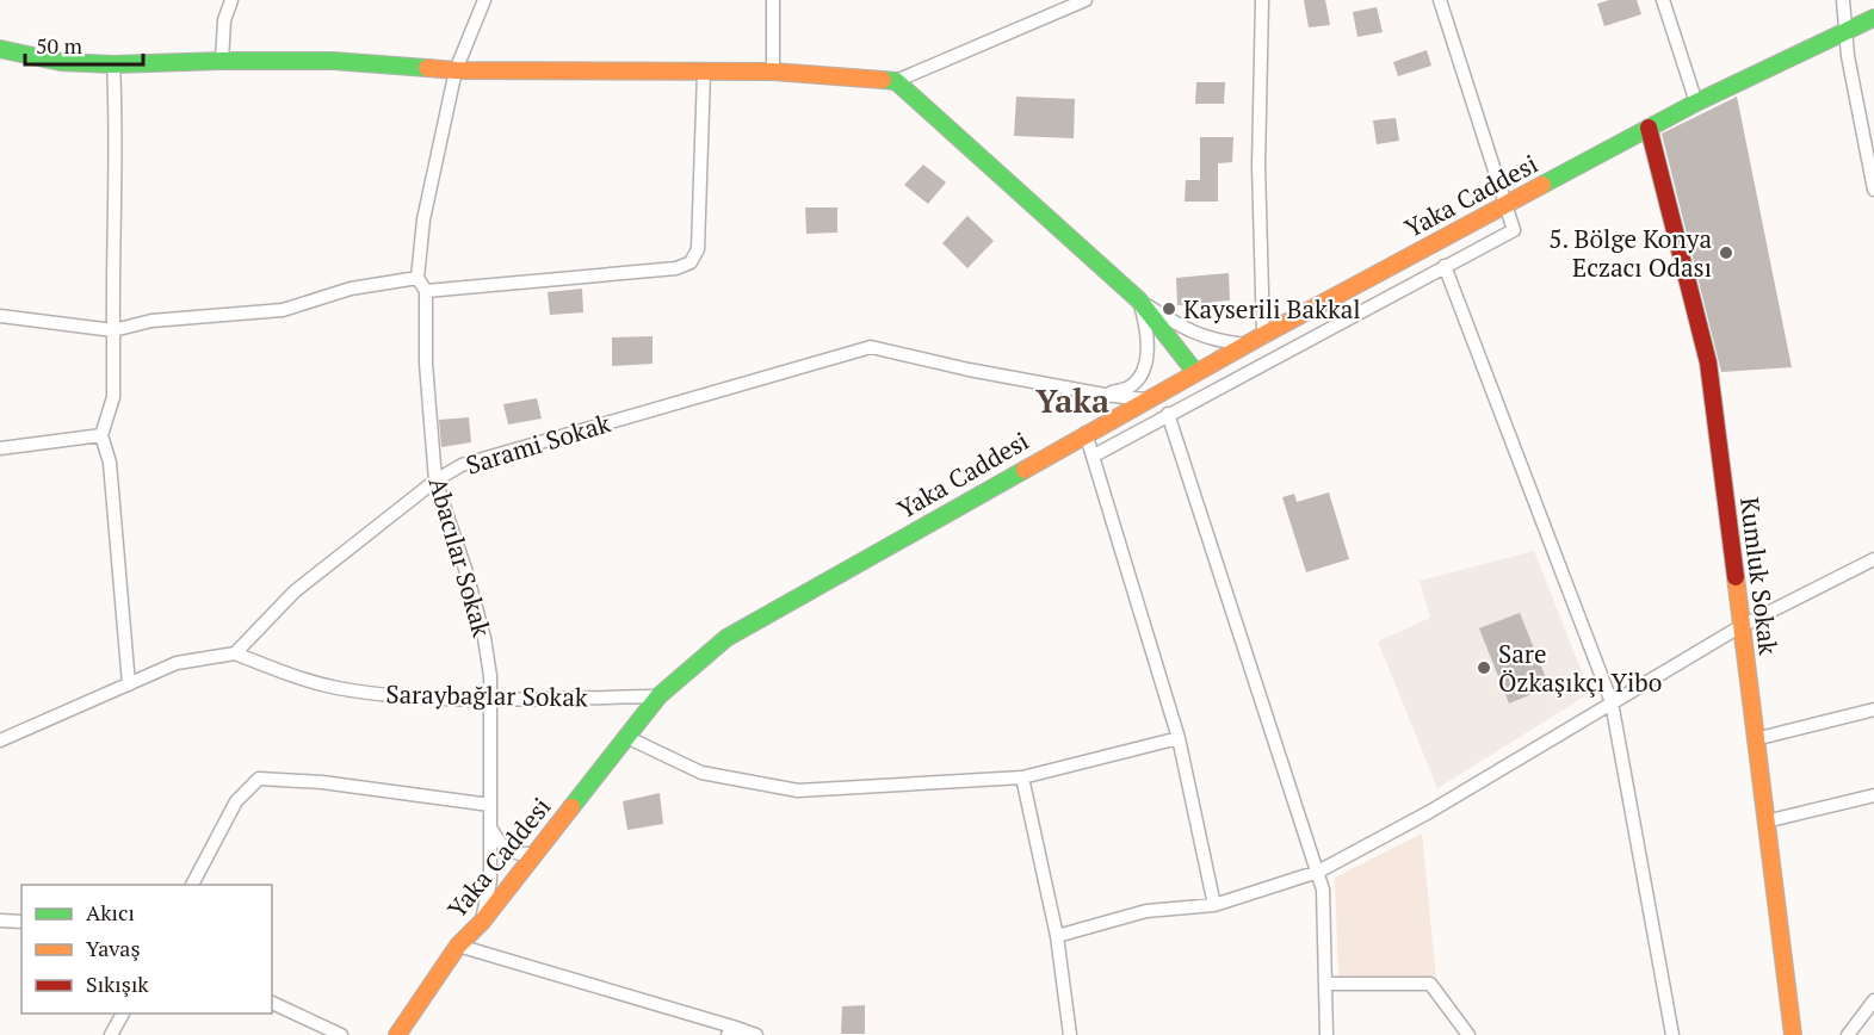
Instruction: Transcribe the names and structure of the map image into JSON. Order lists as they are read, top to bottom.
{
  "streets": {
    "street": [
      "Yaka Caddesi",
      "Sarami Sokak",
      "Abacılar Sokak",
      "Kumluk Sokak",
      "Saraybağlar Sokak"
    ]
  },
  "crossings": [
    ["Yaka Caddesi", "Sarami Sokak"],
    ["Yaka Caddesi", "Abacılar Sokak"],
    ["Yaka Caddesi", "Kumluk Sokak"],
    ["Yaka Caddesi", "Saraybağlar Sokak"],
    ["Sarami Sokak", "Abacılar Sokak"],
    ["Sarami Sokak", "Saraybağlar Sokak"],
    ["Abacılar Sokak", "Saraybağlar Sokak"]
  ],
  "districts": ["Yaka"],
  "places": ["5. Bölge Konya Eczacı Odası", "Kayserili Bakkal", "Sare Özkaşıkçı Yibo"],
  "legend": ["Akıcı", "Yavaş", "Sıkışık"],
  "scale_bar": "50 m"
}
